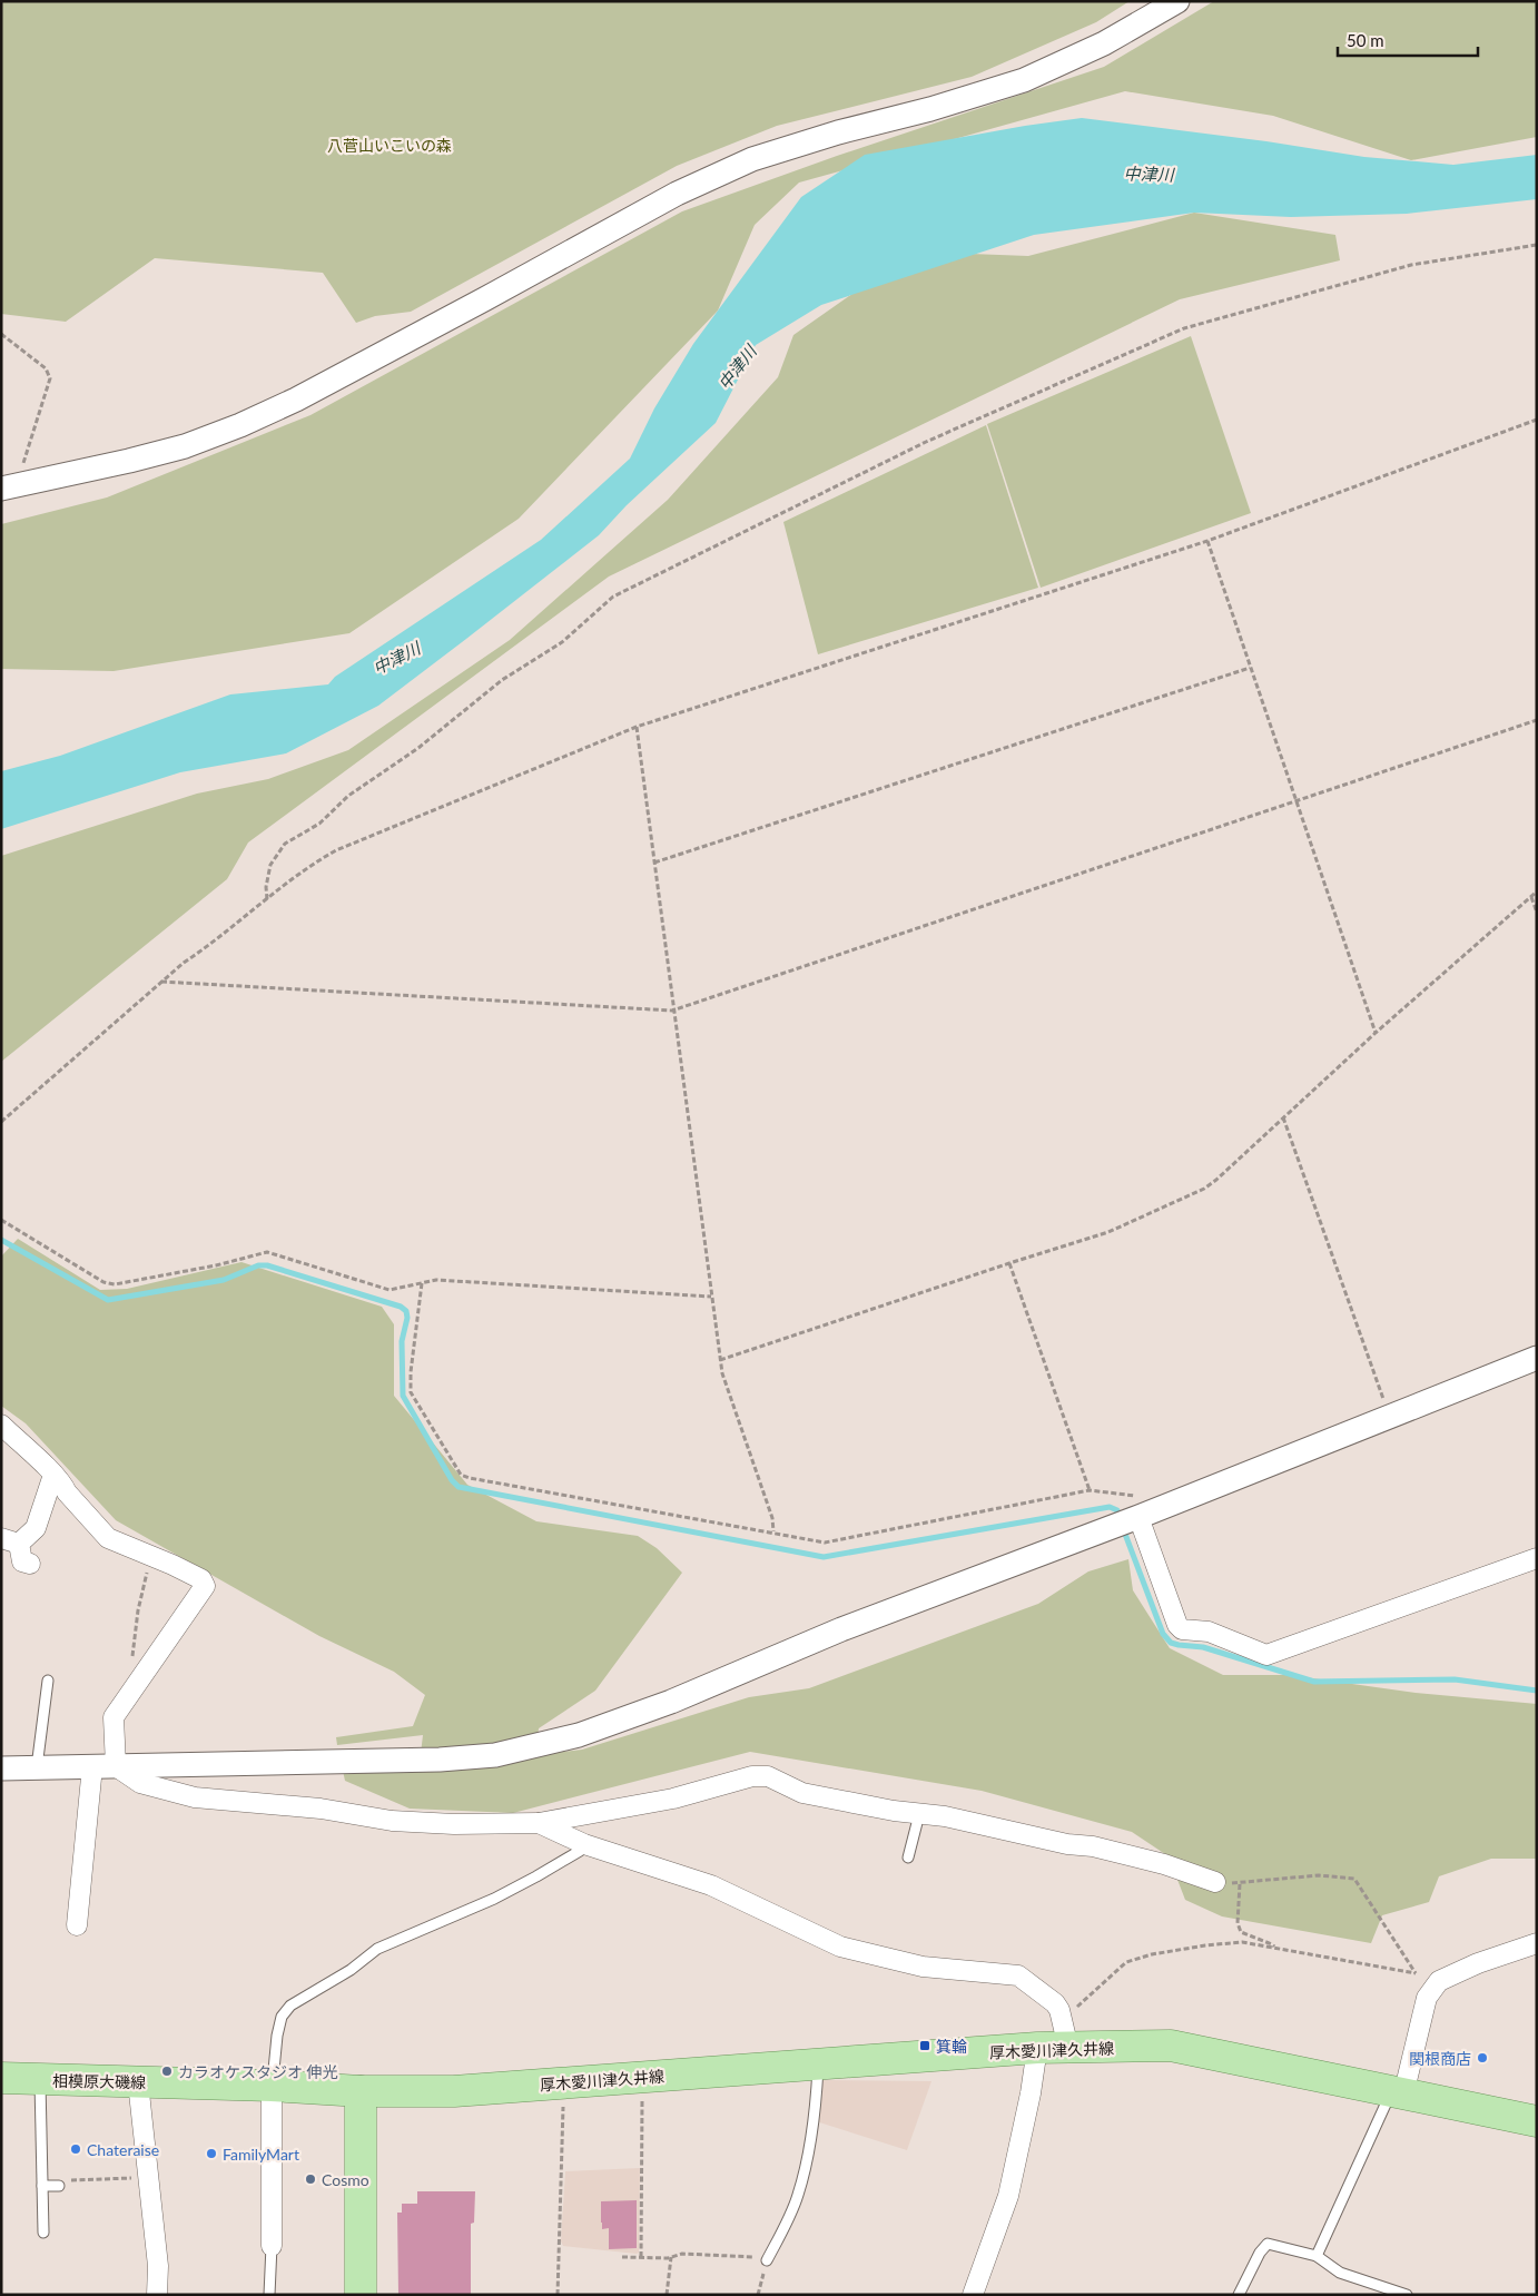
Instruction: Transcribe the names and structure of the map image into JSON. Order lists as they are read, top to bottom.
{
  "streets": {
    "main road": ["厚木愛川津久井線", "相模原大磯線"]
  },
  "crossings": [
    ["厚木愛川津久井線", "相模原大磯線"]
  ],
  "water": ["中津川"],
  "parks": ["八菅山いこいの森"],
  "places": {
    "transit": ["箕輪"],
    "other": [
      "関根商店",
      "カラオケスタジオ 伸光",
      "Chateraise",
      "FamilyMart",
      "Cosmo"
    ]
  },
  "scale_bar": "50 m"
}
